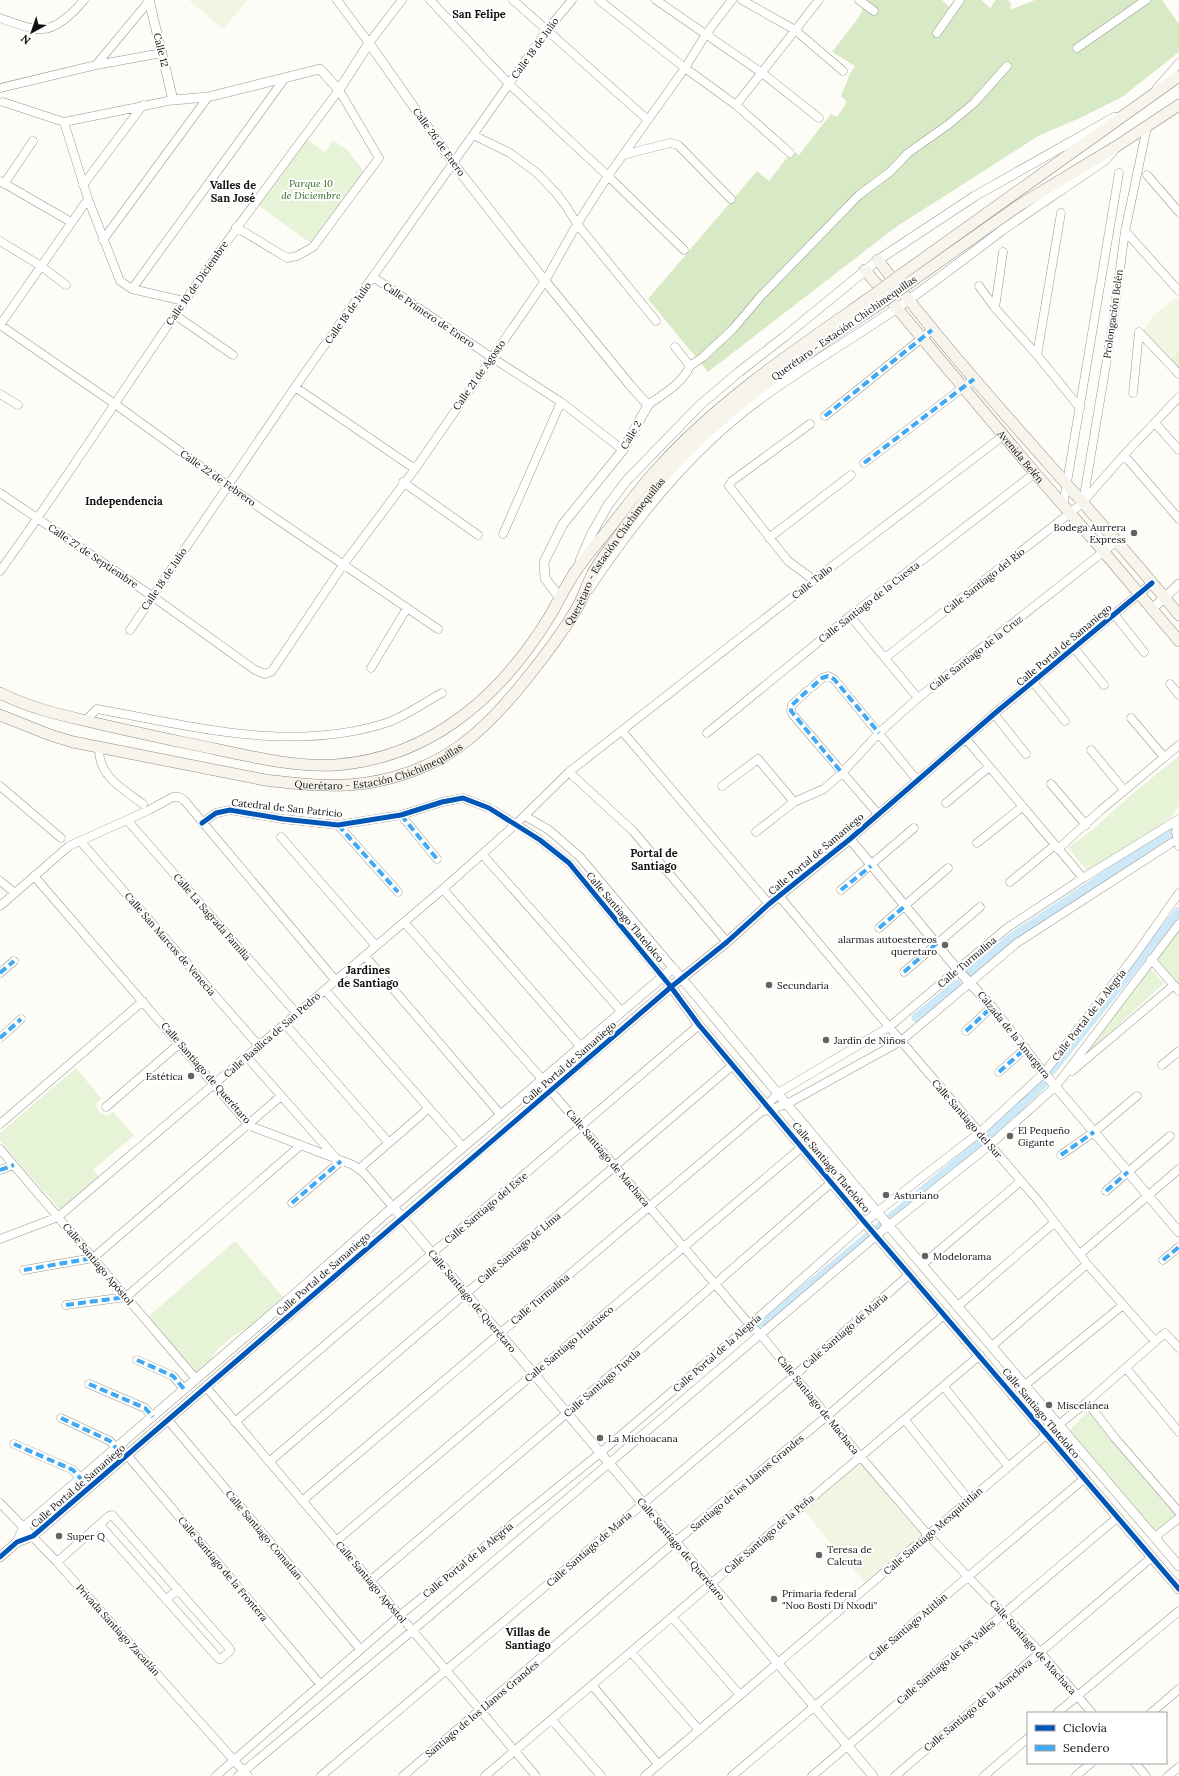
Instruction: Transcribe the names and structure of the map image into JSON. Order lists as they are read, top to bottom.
{
  "streets": {
    "main road": ["Querétaro - Estación Chichimequillas", "Avenida Belén"],
    "street": [
      "Calle 18 de Julio",
      "Calle 12",
      "Calle 26 de Enero",
      "Calle 10 de Diciembre",
      "Prolongación Belén",
      "Calle Primero de Enero",
      "Calle 21 de Agosto",
      "Calle 2",
      "Calle 22 de Febrero",
      "Calle 27 de Septiembre",
      "Calle Santiago del Río",
      "Calle Tallo",
      "Calle Santiago de la Cuesta",
      "Calle Portal de Samaniego",
      "Calle Santiago de la Cruz",
      "Catedral de San Patricio",
      "Calle La Sagrada Familia",
      "Calle Santiago Tlatelolco",
      "Calle San Marcos de Venecia",
      "Calle Turmalina",
      "Calle Portal de la Alegría",
      "Calle Basílica de San Pedro",
      "Calzada de la Amargura",
      "Calle Santiago de Querétaro",
      "Calle Santiago del Sur",
      "Calle Santiago de Machaca",
      "Calle Santiago del Este",
      "Calle Santiago de Lima",
      "Calle Santiago Apóstol",
      "Calle Santiago de María",
      "Calle Santiago Huatusco",
      "Calle Santiago Tuxtla",
      "Santiago de los Llanos Grandes",
      "Calle Santiago Mexquititlán",
      "Calle Santiago de la Peña",
      "Calle Santiago Comatlan",
      "Calle Santiago de la Frontera",
      "Calle Santiago Atitlán",
      "Privada Santiago Zacatlán",
      "Calle Santiago de los Valles",
      "Calle Santiago de la Monclova"
    ]
  },
  "crossings": [
    ["Calle 18 de Julio", "Calle 26 de Enero"],
    ["Calle 18 de Julio", "Calle Primero de Enero"],
    ["Calle 18 de Julio", "Calle 22 de Febrero"],
    ["Calle 18 de Julio", "Calle 27 de Septiembre"],
    ["Calle 26 de Enero", "Calle 10 de Diciembre"],
    ["Calle 26 de Enero", "Calle 21 de Agosto"],
    ["Calle 10 de Diciembre", "Calle 22 de Febrero"],
    ["Calle 10 de Diciembre", "Calle 27 de Septiembre"],
    ["Prolongación Belén", "Querétaro - Estación Chichimequillas"],
    ["Prolongación Belén", "Avenida Belén"],
    ["Prolongación Belén", "Calle Santiago del Río"],
    ["Calle Primero de Enero", "Calle 21 de Agosto"],
    ["Calle Primero de Enero", "Calle 2"],
    ["Querétaro - Estación Chichimequillas", "Calle 2"],
    ["Calle 21 de Agosto", "Calle 22 de Febrero"],
    ["Calle 21 de Agosto", "Calle 27 de Septiembre"],
    ["Avenida Belén", "Calle Santiago del Río"],
    ["Avenida Belén", "Calle Tallo"],
    ["Avenida Belén", "Calle Santiago de la Cuesta"],
    ["Avenida Belén", "Calle Portal de Samaniego"],
    ["Avenida Belén", "Calle Santiago de la Cruz"],
    ["Calle Tallo", "Calle Basílica de San Pedro"],
    ["Calle Portal de Samaniego", "Calle Santiago Tlatelolco"],
    ["Calle Portal de Samaniego", "Calzada de la Amargura"],
    ["Calle Portal de Samaniego", "Calle Santiago de Querétaro"],
    ["Calle Portal de Samaniego", "Calle Santiago del Sur"],
    ["Calle Portal de Samaniego", "Calle Santiago de Machaca"],
    ["Calle Portal de Samaniego", "Calle Santiago Apóstol"],
    ["Calle Portal de Samaniego", "Calle Santiago Comatlan"],
    ["Calle Portal de Samaniego", "Calle Santiago de la Frontera"],
    ["Calle Portal de Samaniego", "Privada Santiago Zacatlán"],
    ["Catedral de San Patricio", "Calle Santiago Tlatelolco"],
    ["Calle La Sagrada Familia", "Calle Basílica de San Pedro"],
    ["Calle Santiago Tlatelolco", "Calle Turmalina"],
    ["Calle Santiago Tlatelolco", "Calle Portal de la Alegría"],
    ["Calle Santiago Tlatelolco", "Calle Basílica de San Pedro"],
    ["Calle Santiago Tlatelolco", "Calle Santiago del Este"],
    ["Calle Santiago Tlatelolco", "Calle Santiago de Lima"],
    ["Calle Santiago Tlatelolco", "Calle Santiago de María"],
    ["Calle Santiago Tlatelolco", "Calle Santiago Huatusco"],
    ["Calle Santiago Tlatelolco", "Calle Santiago Tuxtla"],
    ["Calle Santiago Tlatelolco", "Santiago de los Llanos Grandes"],
    ["Calle Santiago Tlatelolco", "Calle Santiago Mexquititlán"],
    ["Calle Santiago Tlatelolco", "Calle Santiago de la Peña"],
    ["Calle Santiago Tlatelolco", "Calle Santiago Atitlán"],
    ["Calle Santiago Tlatelolco", "Calle Santiago de los Valles"],
    ["Calle Santiago Tlatelolco", "Calle Santiago de la Monclova"],
    ["Calle San Marcos de Venecia", "Calle Basílica de San Pedro"],
    ["Calle Turmalina", "Calzada de la Amargura"],
    ["Calle Turmalina", "Calle Santiago de Querétaro"],
    ["Calle Turmalina", "Calle Santiago del Sur"],
    ["Calle Turmalina", "Calle Santiago de Machaca"],
    ["Calle Turmalina", "Calle Santiago Apóstol"],
    ["Calle Portal de la Alegría", "Calzada de la Amargura"],
    ["Calle Portal de la Alegría", "Calle Santiago de Querétaro"],
    ["Calle Portal de la Alegría", "Calle Santiago del Sur"],
    ["Calle Portal de la Alegría", "Calle Santiago de Machaca"],
    ["Calle Portal de la Alegría", "Calle Santiago Apóstol"],
    ["Calle Portal de la Alegría", "Calle Santiago Comatlan"],
    ["Calle Portal de la Alegría", "Calle Santiago de la Frontera"],
    ["Calle Portal de la Alegría", "Privada Santiago Zacatlán"],
    ["Calle Basílica de San Pedro", "Calle Santiago de Querétaro"],
    ["Calle Basílica de San Pedro", "Calle Santiago Apóstol"],
    ["Calle Santiago de Querétaro", "Calle Santiago del Este"],
    ["Calle Santiago de Querétaro", "Calle Santiago de Lima"],
    ["Calle Santiago de Querétaro", "Calle Santiago de María"],
    ["Calle Santiago de Querétaro", "Calle Santiago Huatusco"],
    ["Calle Santiago de Querétaro", "Calle Santiago Tuxtla"],
    ["Calle Santiago de Querétaro", "Santiago de los Llanos Grandes"],
    ["Calle Santiago de Querétaro", "Calle Santiago Mexquititlán"],
    ["Calle Santiago de Querétaro", "Calle Santiago de la Peña"],
    ["Calle Santiago de Querétaro", "Calle Santiago Atitlán"],
    ["Calle Santiago de Querétaro", "Calle Santiago de los Valles"],
    ["Calle Santiago del Sur", "Calle Santiago Mexquititlán"],
    ["Calle Santiago de Machaca", "Calle Santiago del Este"],
    ["Calle Santiago de Machaca", "Calle Santiago de Lima"],
    ["Calle Santiago de Machaca", "Calle Santiago de María"],
    ["Calle Santiago de Machaca", "Calle Santiago Huatusco"],
    ["Calle Santiago de Machaca", "Calle Santiago Tuxtla"],
    ["Calle Santiago de Machaca", "Santiago de los Llanos Grandes"],
    ["Calle Santiago de Machaca", "Calle Santiago Mexquititlán"],
    ["Calle Santiago de Machaca", "Calle Santiago de la Peña"],
    ["Calle Santiago de Machaca", "Calle Santiago Atitlán"],
    ["Calle Santiago de Machaca", "Calle Santiago de los Valles"],
    ["Calle Santiago de Machaca", "Calle Santiago de la Monclova"],
    ["Calle Santiago del Este", "Calle Santiago Apóstol"],
    ["Calle Santiago de Lima", "Calle Santiago Apóstol"],
    ["Calle Santiago Apóstol", "Calle Santiago de María"],
    ["Calle Santiago Apóstol", "Calle Santiago Huatusco"],
    ["Calle Santiago Apóstol", "Calle Santiago Tuxtla"],
    ["Calle Santiago Apóstol", "Santiago de los Llanos Grandes"],
    ["Calle Santiago Apóstol", "Calle Santiago de la Peña"]
  ],
  "districts": [
    "San Felipe",
    "Valles de San José",
    "Independencia",
    "Portal de Santiago",
    "Jardines de Santiago",
    "Villas de Santiago"
  ],
  "parks": ["Parque 10 de Diciembre"],
  "places": [
    "Bodega Aurrera Express",
    "alarmas autoestereos queretaro",
    "Secundaria",
    "Jardín de Niños",
    "Estética",
    "El Pequeño Gigante",
    "Asturiano",
    "Modelorama",
    "Miscelánea",
    "La Michoacana",
    "Super Q",
    "Teresa de Calcuta",
    "Primaria federal \"Noo Bosti Di Nxodi\""
  ],
  "legend": ["Ciclovía", "Sendero"],
  "north": "bottom left"
}
